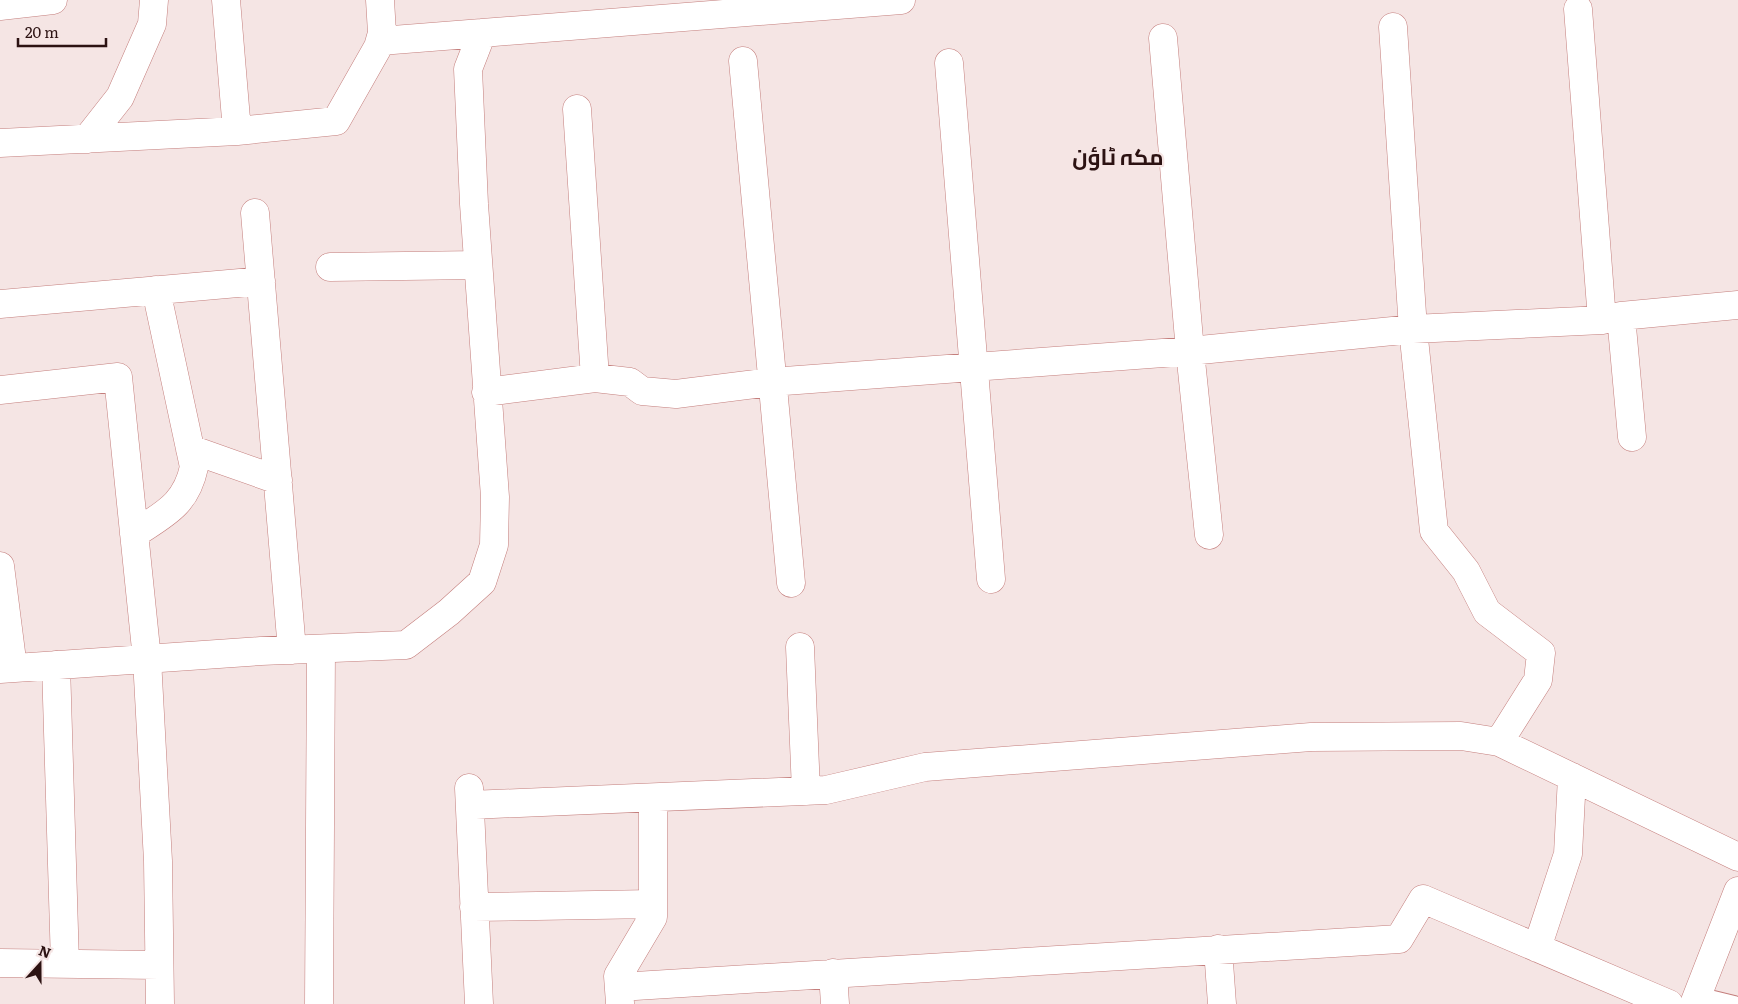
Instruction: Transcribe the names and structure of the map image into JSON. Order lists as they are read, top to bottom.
{
  "districts": ["مکہ ٹاؤن"],
  "scale_bar": "20 m",
  "north": "top"
}
